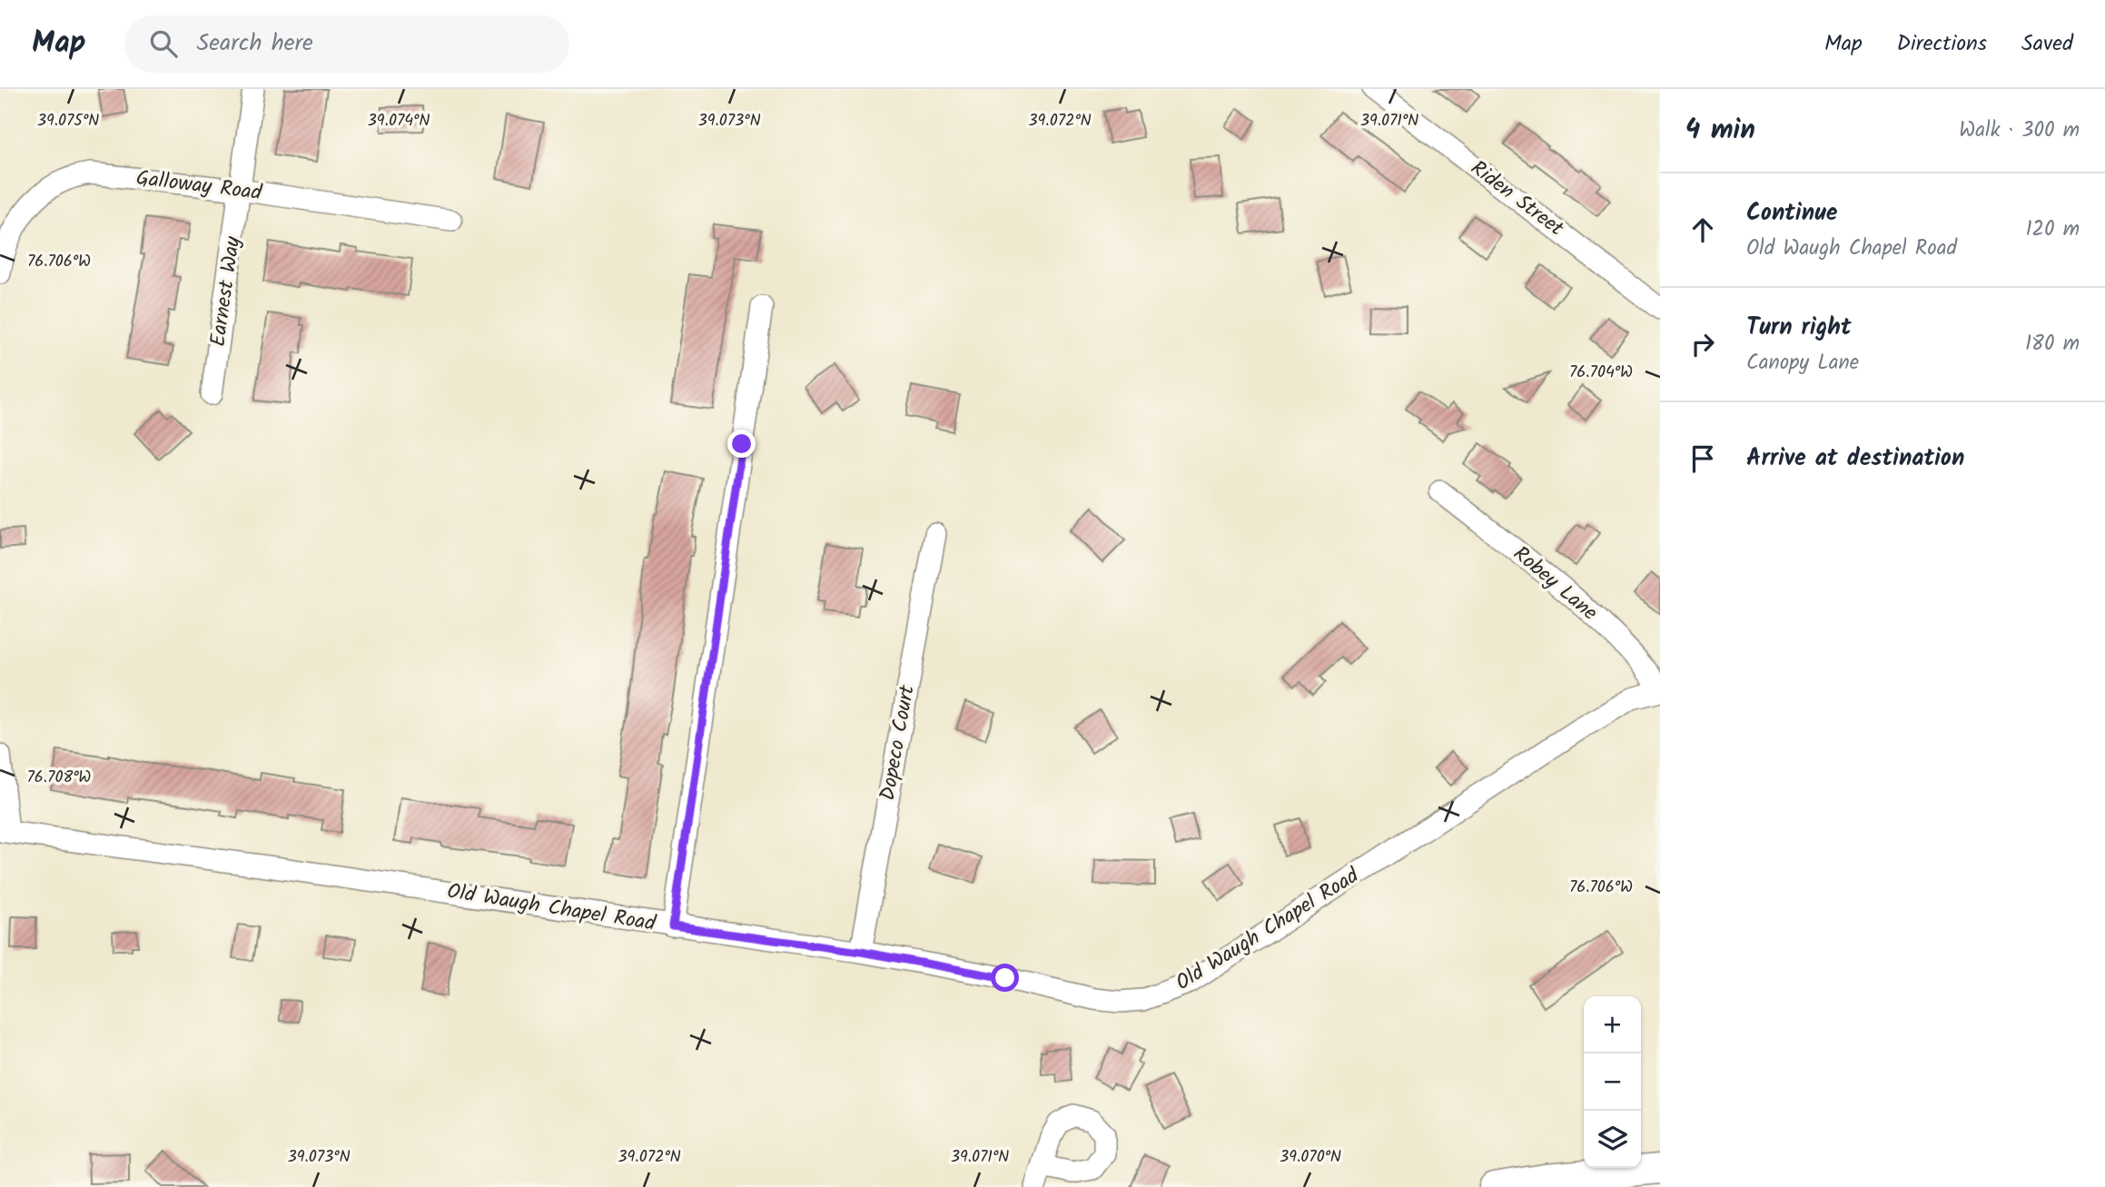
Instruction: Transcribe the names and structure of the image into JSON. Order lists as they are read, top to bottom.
{
  "streets": {
    "street": [
      "Galloway Road",
      "Riden Street",
      "Earnest Way",
      "Robey Lane",
      "Dopeco Court",
      "Old Waugh Chapel Road"
    ]
  },
  "crossings": [
    ["Galloway Road", "Earnest Way"],
    ["Robey Lane", "Old Waugh Chapel Road"],
    ["Dopeco Court", "Old Waugh Chapel Road"]
  ],
  "page": {
    "header": "Map",
    "search": "Search here",
    "nav": ["Map", "Directions", "Saved"],
    "heading": ["4 min", "Walk · 300 m"],
    "list": [
      ["Continue", "Old Waugh Chapel Road", "120 m"],
      ["Turn right", "Canopy Lane", "180 m"],
      "Arrive at destination"
    ],
    "map_buttons": ["+", "−"]
  },
  "coordinates": [
    "39.074°N",
    "39.075°N",
    "39.073°N",
    "39.072°N",
    "39.071°N",
    "76.706°W",
    "76.704°W",
    "76.708°W",
    "39.070°N"
  ]
}
